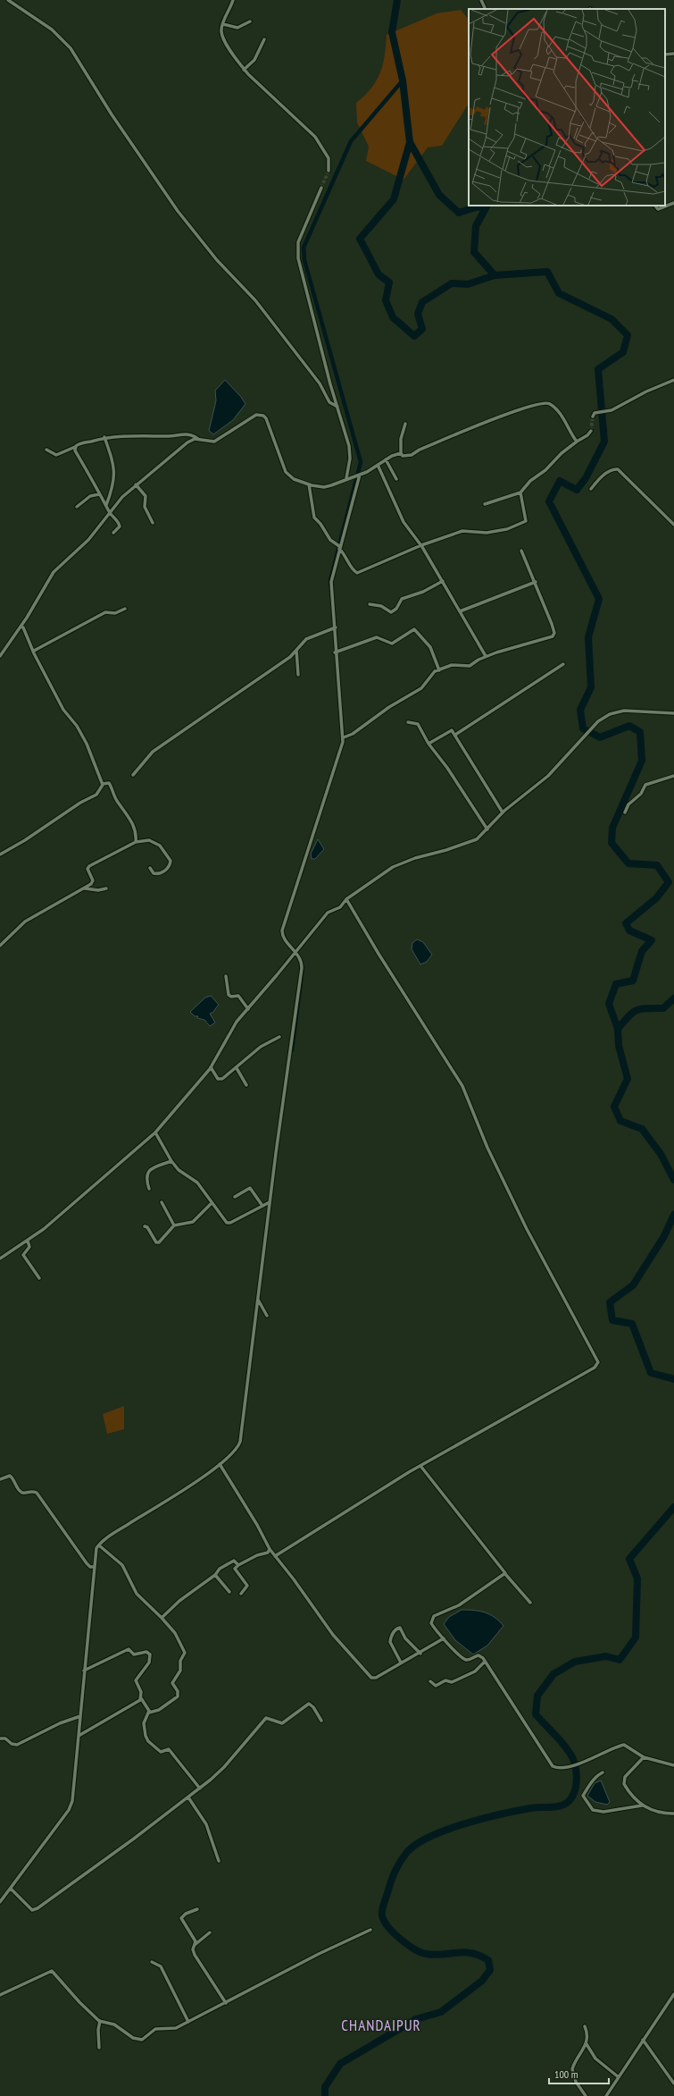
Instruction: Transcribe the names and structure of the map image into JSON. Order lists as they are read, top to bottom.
{
  "districts": ["CHANDAIPUR"],
  "scale_bar": "100 m"
}
